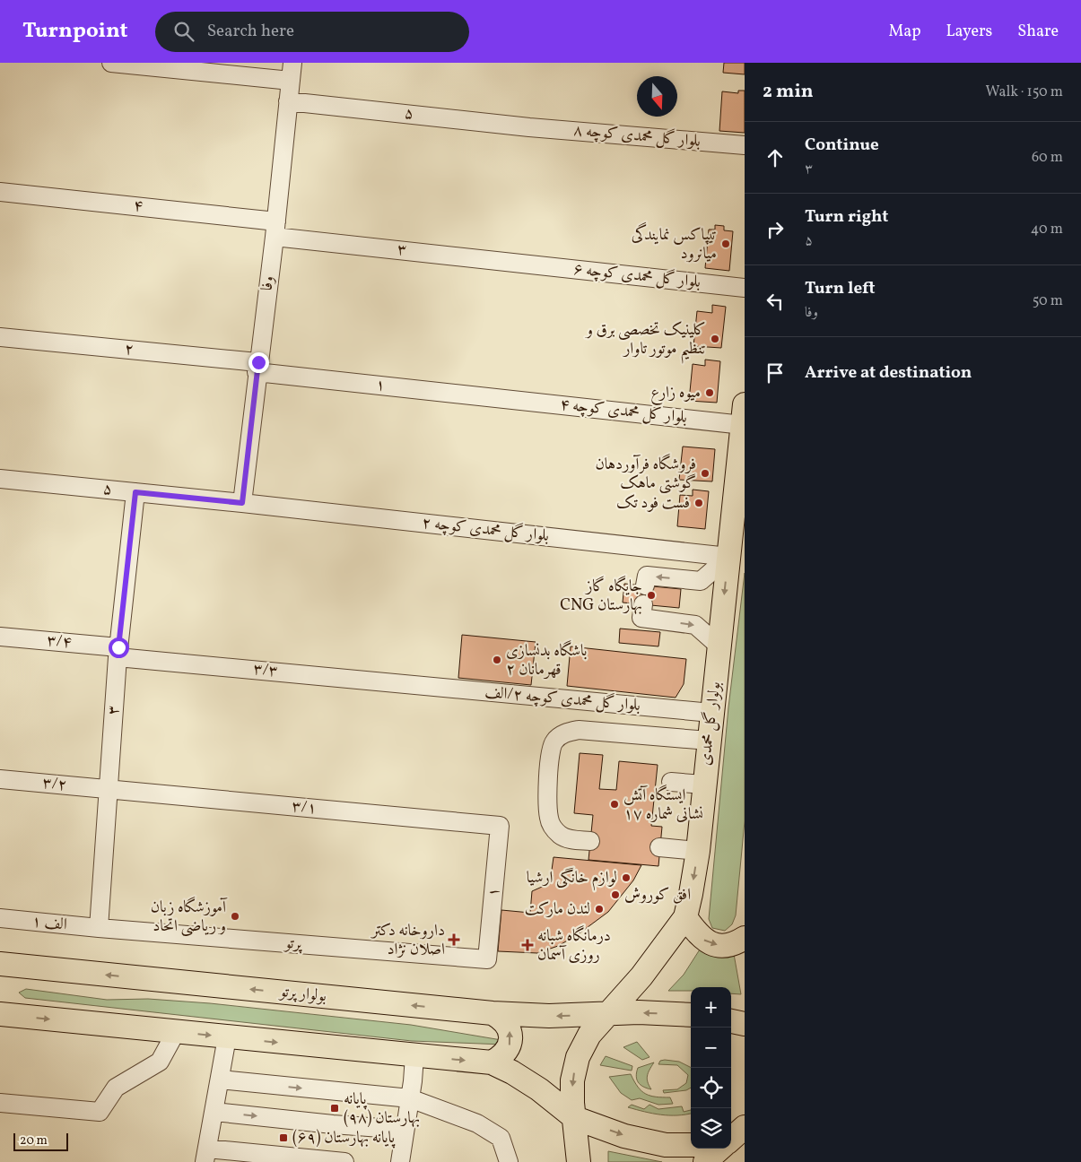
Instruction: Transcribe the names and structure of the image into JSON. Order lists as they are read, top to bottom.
{
  "streets": {
    "main road": ["بولوار گل محمدی", "بولوار پرتو"],
    "street": [
      "۵",
      "بلوار گل محمدی کوچه ۸",
      "۴",
      "۳",
      "بلوار گل محمدی کوچه ۶",
      "وفا",
      "۲",
      "۱",
      "بلوار گل محمدی کوچه ۴",
      "بلوار گل محمدی کوچه ۲",
      "۳/۴",
      "۳/۳",
      "بلوار گل محمدی کوچه ۲/الف",
      "۳/۲",
      "۳/۱",
      "۱ الف",
      "پرتو"
    ]
  },
  "crossings": [
    ["۵", "بلوار گل محمدی کوچه ۸"],
    ["۵", "۳"],
    ["۵", "وفا"],
    ["۵", "بلوار گل محمدی کوچه ۲"],
    ["۴", "۳"],
    ["۴", "وفا"],
    ["۳", "بلوار گل محمدی کوچه ۶"],
    ["۳", "وفا"],
    ["۳", "۳/۴"],
    ["۳", "۳/۳"],
    ["۳", "۳/۲"],
    ["۳", "۳/۱"],
    ["۳", "۱ الف"],
    ["۳", "پرتو"],
    ["وفا", "۲"],
    ["وفا", "۱"],
    ["وفا", "بلوار گل محمدی کوچه ۲"],
    ["۲", "۱"],
    ["۱", "بلوار گل محمدی کوچه ۴"],
    ["۱", "۳/۱"],
    ["۱", "پرتو"],
    ["بلوار گل محمدی کوچه ۴", "بولوار گل محمدی"],
    ["بلوار گل محمدی کوچه ۲", "بولوار گل محمدی"],
    ["۳/۴", "۳/۳"],
    ["۳/۳", "بلوار گل محمدی کوچه ۲/الف"],
    ["بلوار گل محمدی کوچه ۲/الف", "بولوار گل محمدی"],
    ["بولوار گل محمدی", "بولوار پرتو"],
    ["۳/۲", "۳/۱"],
    ["۱ الف", "پرتو"]
  ],
  "places": {
    "other": [
      "تیپاکس نمایندگی میانرود",
      "کلینیک تخصصی برق و تنظیم موتور تاوار",
      "میوه زارع",
      "فروشگاه فرآوردهان گوشتی ماهک",
      "فست فود تک",
      "جایگاه گاز CNG بهارستان",
      "باشگاه بدنسازی قهرمانان ۲",
      "ایستگاه آتش نشانی شماره ۱۷",
      "لوازم خانگی ارشیا",
      "افق کوروش",
      "لندن مارکت",
      "آموزشگاه زبان و ریاضی اتحاد"
    ],
    "health": ["داروخانه دکتر اصلان نژاد", "درمانگاه شبانه روزی آسمان"],
    "transit": ["پایانه بهارستان (۹۸)", "پایانه بهارستان (۶۹)"]
  },
  "scale_bar": "20 m",
  "north": "bottom",
  "page": {
    "header": "Turnpoint",
    "search": "Search here",
    "nav": ["Map", "Layers", "Share"],
    "heading": ["2 min", "Walk · 150 m"],
    "list": [
      ["Continue", "۳", "60 m"],
      ["Turn right", "۵", "40 m"],
      ["Turn left", "وفا", "50 m"],
      "Arrive at destination"
    ],
    "map_buttons": ["+", "−"],
    "scale": "20 m"
  }
}
